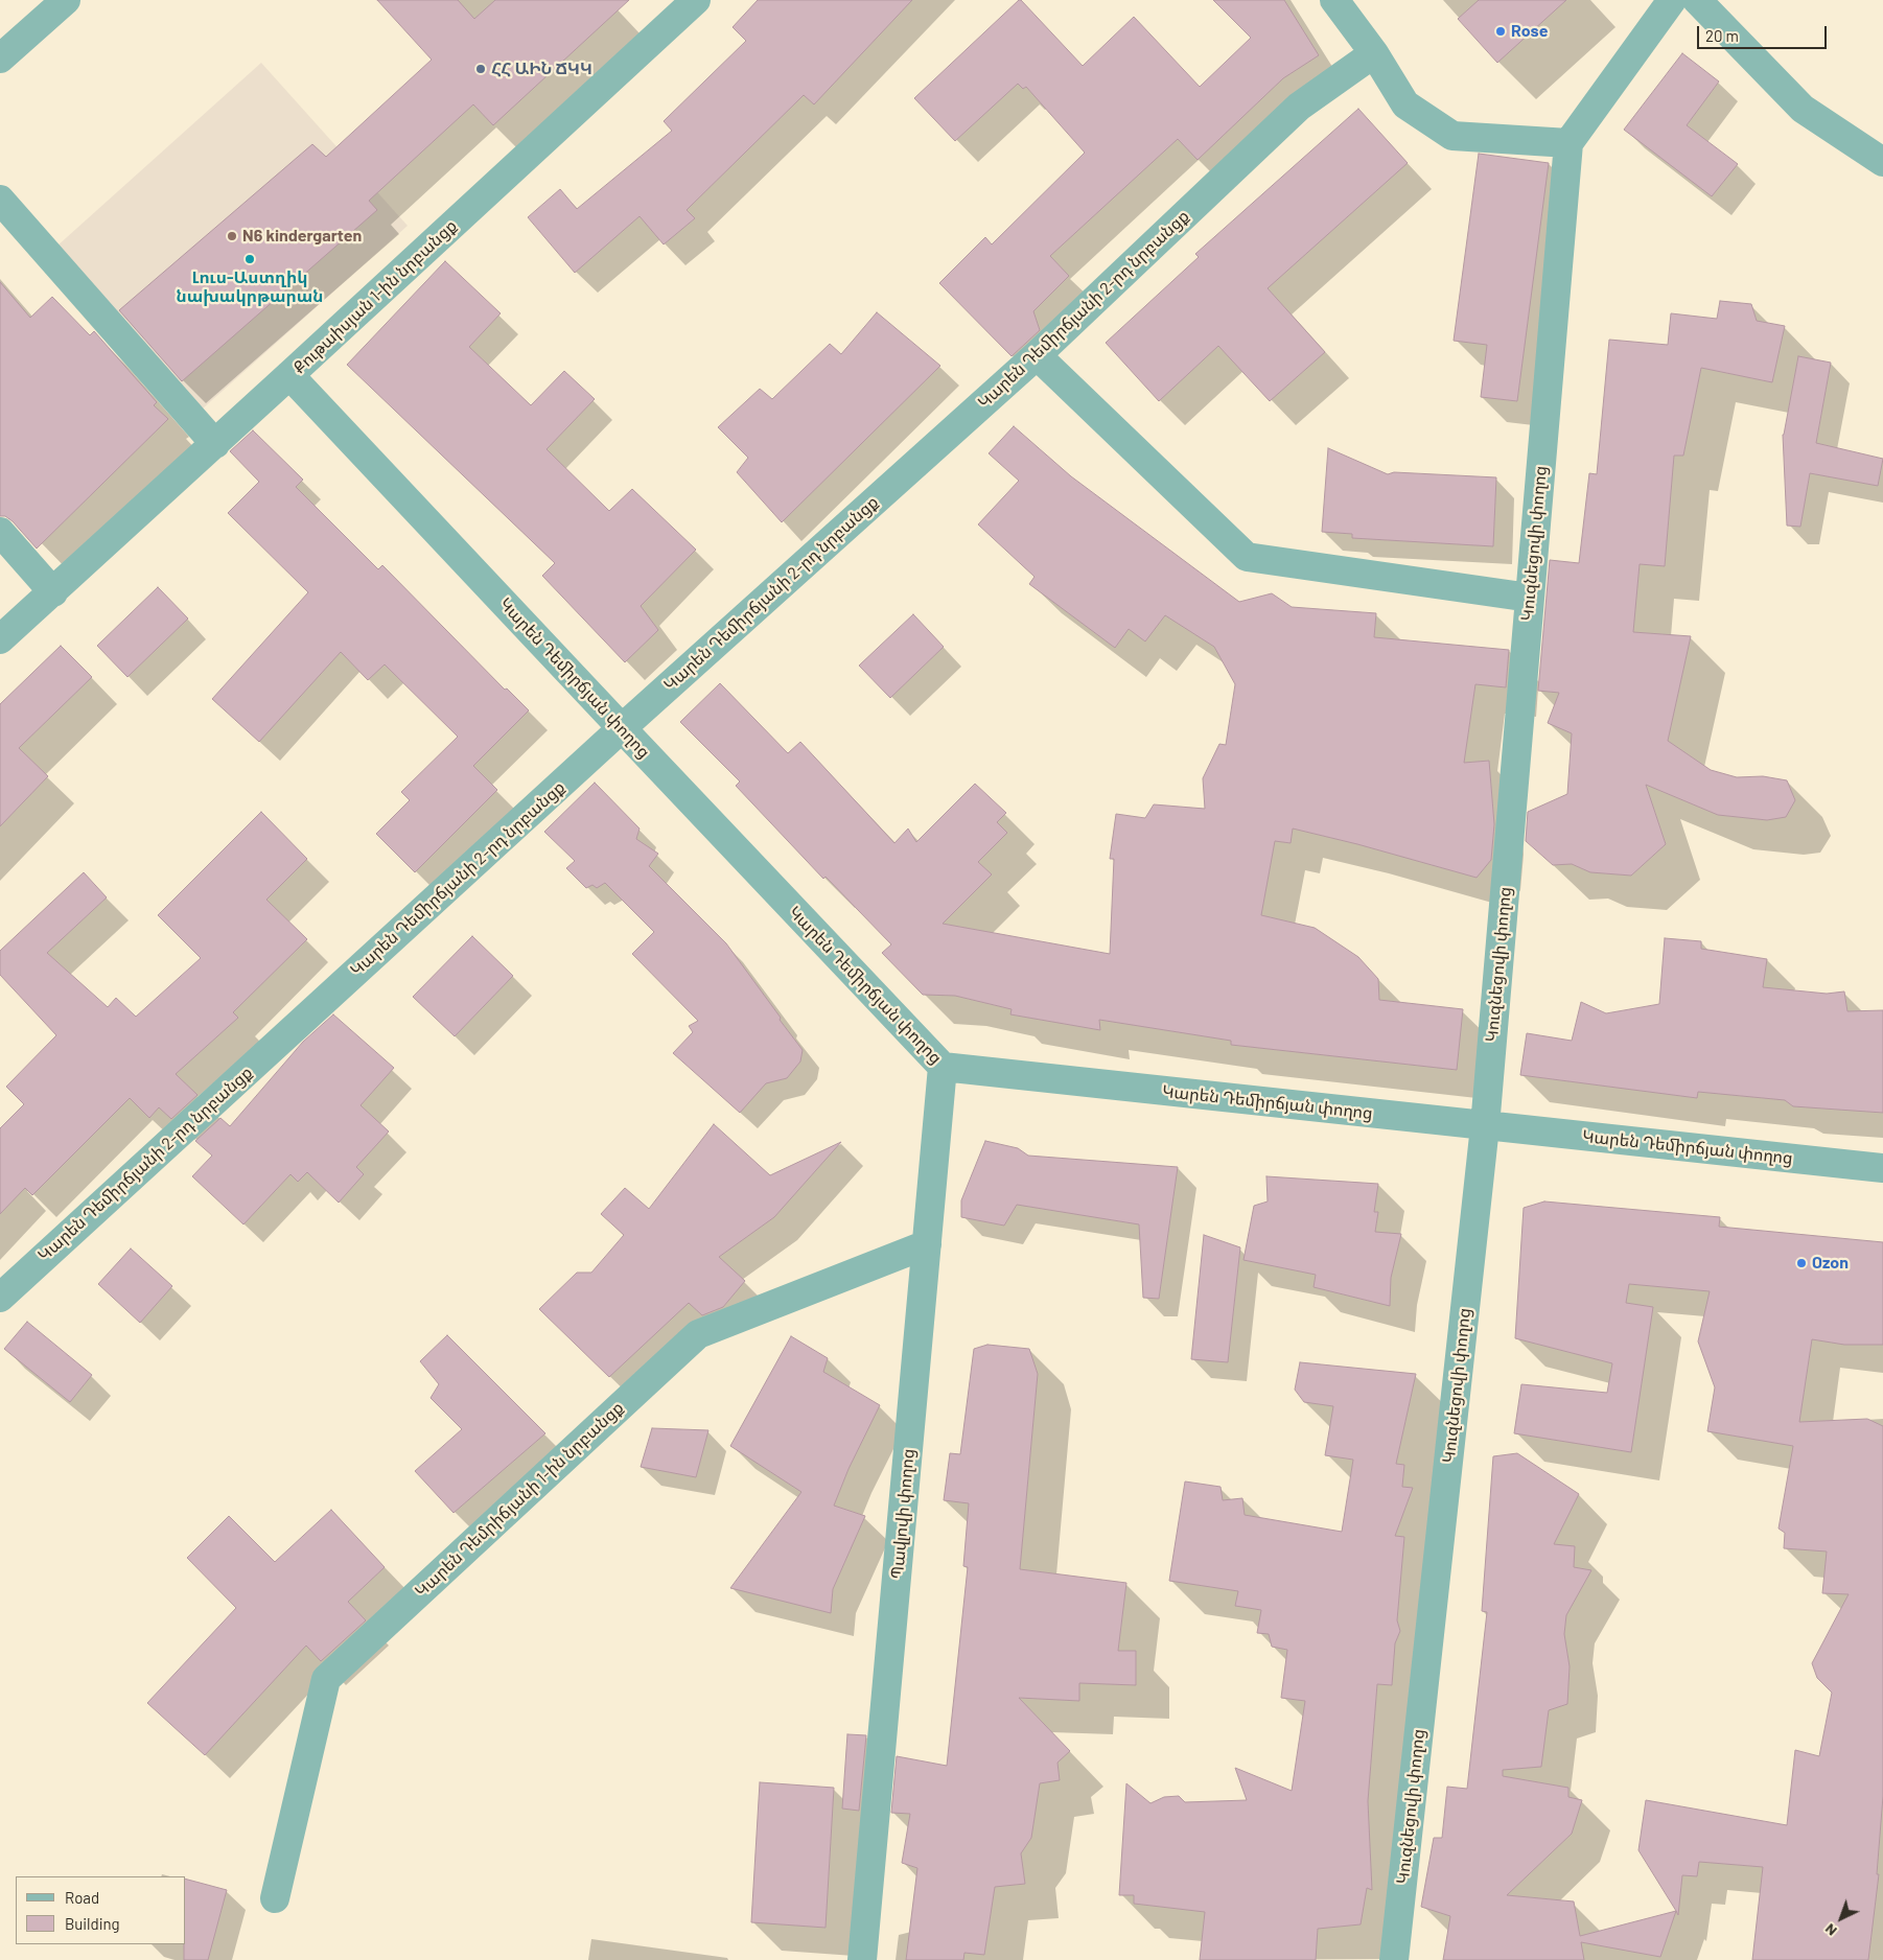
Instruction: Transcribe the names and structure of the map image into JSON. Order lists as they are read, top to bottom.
{
  "streets": {
    "street": [
      "Քութաիսյան 1-ին նրբանցք",
      "Կարեն Դեմիրճյանի 2-րդ նրբանցք",
      "Կուզնեցովի փողոց",
      "Կարեն Դեմիրճյան փողոց",
      "Կարեն Դեմրիճյանի 1-ին նրբանցք",
      "Պավլովի փողոց"
    ]
  },
  "crossings": [
    ["Քութաիսյան 1-ին նրբանցք", "Կարեն Դեմիրճյան փողոց"],
    ["Կարեն Դեմիրճյանի 2-րդ նրբանցք", "Կարեն Դեմիրճյան փողոց"],
    ["Կուզնեցովի փողոց", "Կարեն Դեմիրճյան փողոց"],
    ["Կարեն Դեմիրճյան փողոց", "Պավլովի փողոց"],
    ["Կարեն Դեմրիճյանի 1-ին նրբանցք", "Պավլովի փողոց"]
  ],
  "places": [
    "Rose",
    "ՀՀ ԱԻՆ ՃԿԿ",
    "N6 kindergarten",
    "Լուս-Աստղիկ նախակրթարան",
    "Ozon"
  ],
  "legend": ["Road", "Building"],
  "scale_bar": "20 m",
  "north": "bottom left"
}
